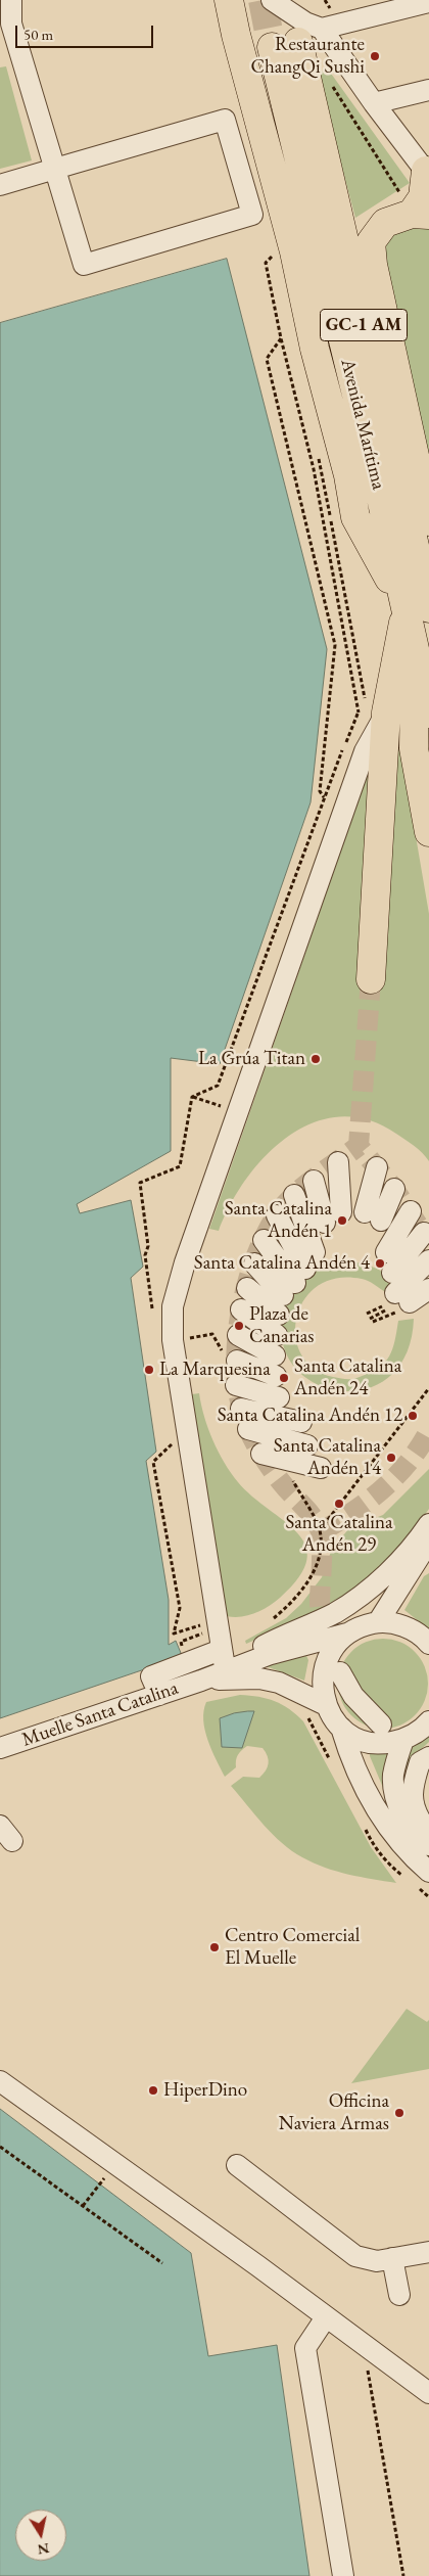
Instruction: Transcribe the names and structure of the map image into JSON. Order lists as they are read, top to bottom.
{
  "streets": {
    "highway": ["GC-1 AM", "Avenida Marítima"],
    "street": ["Muelle Santa Catalina"]
  },
  "places": [
    "Restaurante ChangQi Sushi",
    "La Grúa Titan",
    "Santa Catalina Andén 1",
    "Santa Catalina Andén 4",
    "Plaza de Canarias",
    "La Marquesina",
    "Santa Catalina Andén 24",
    "Santa Catalina Andén 12",
    "Santa Catalina Andén 14",
    "Santa Catalina Andén 29",
    "Centro Comercial El Muelle",
    "HiperDino",
    "Officina Naviera Armas"
  ],
  "scale_bar": "50 m",
  "north": "bottom"
}
